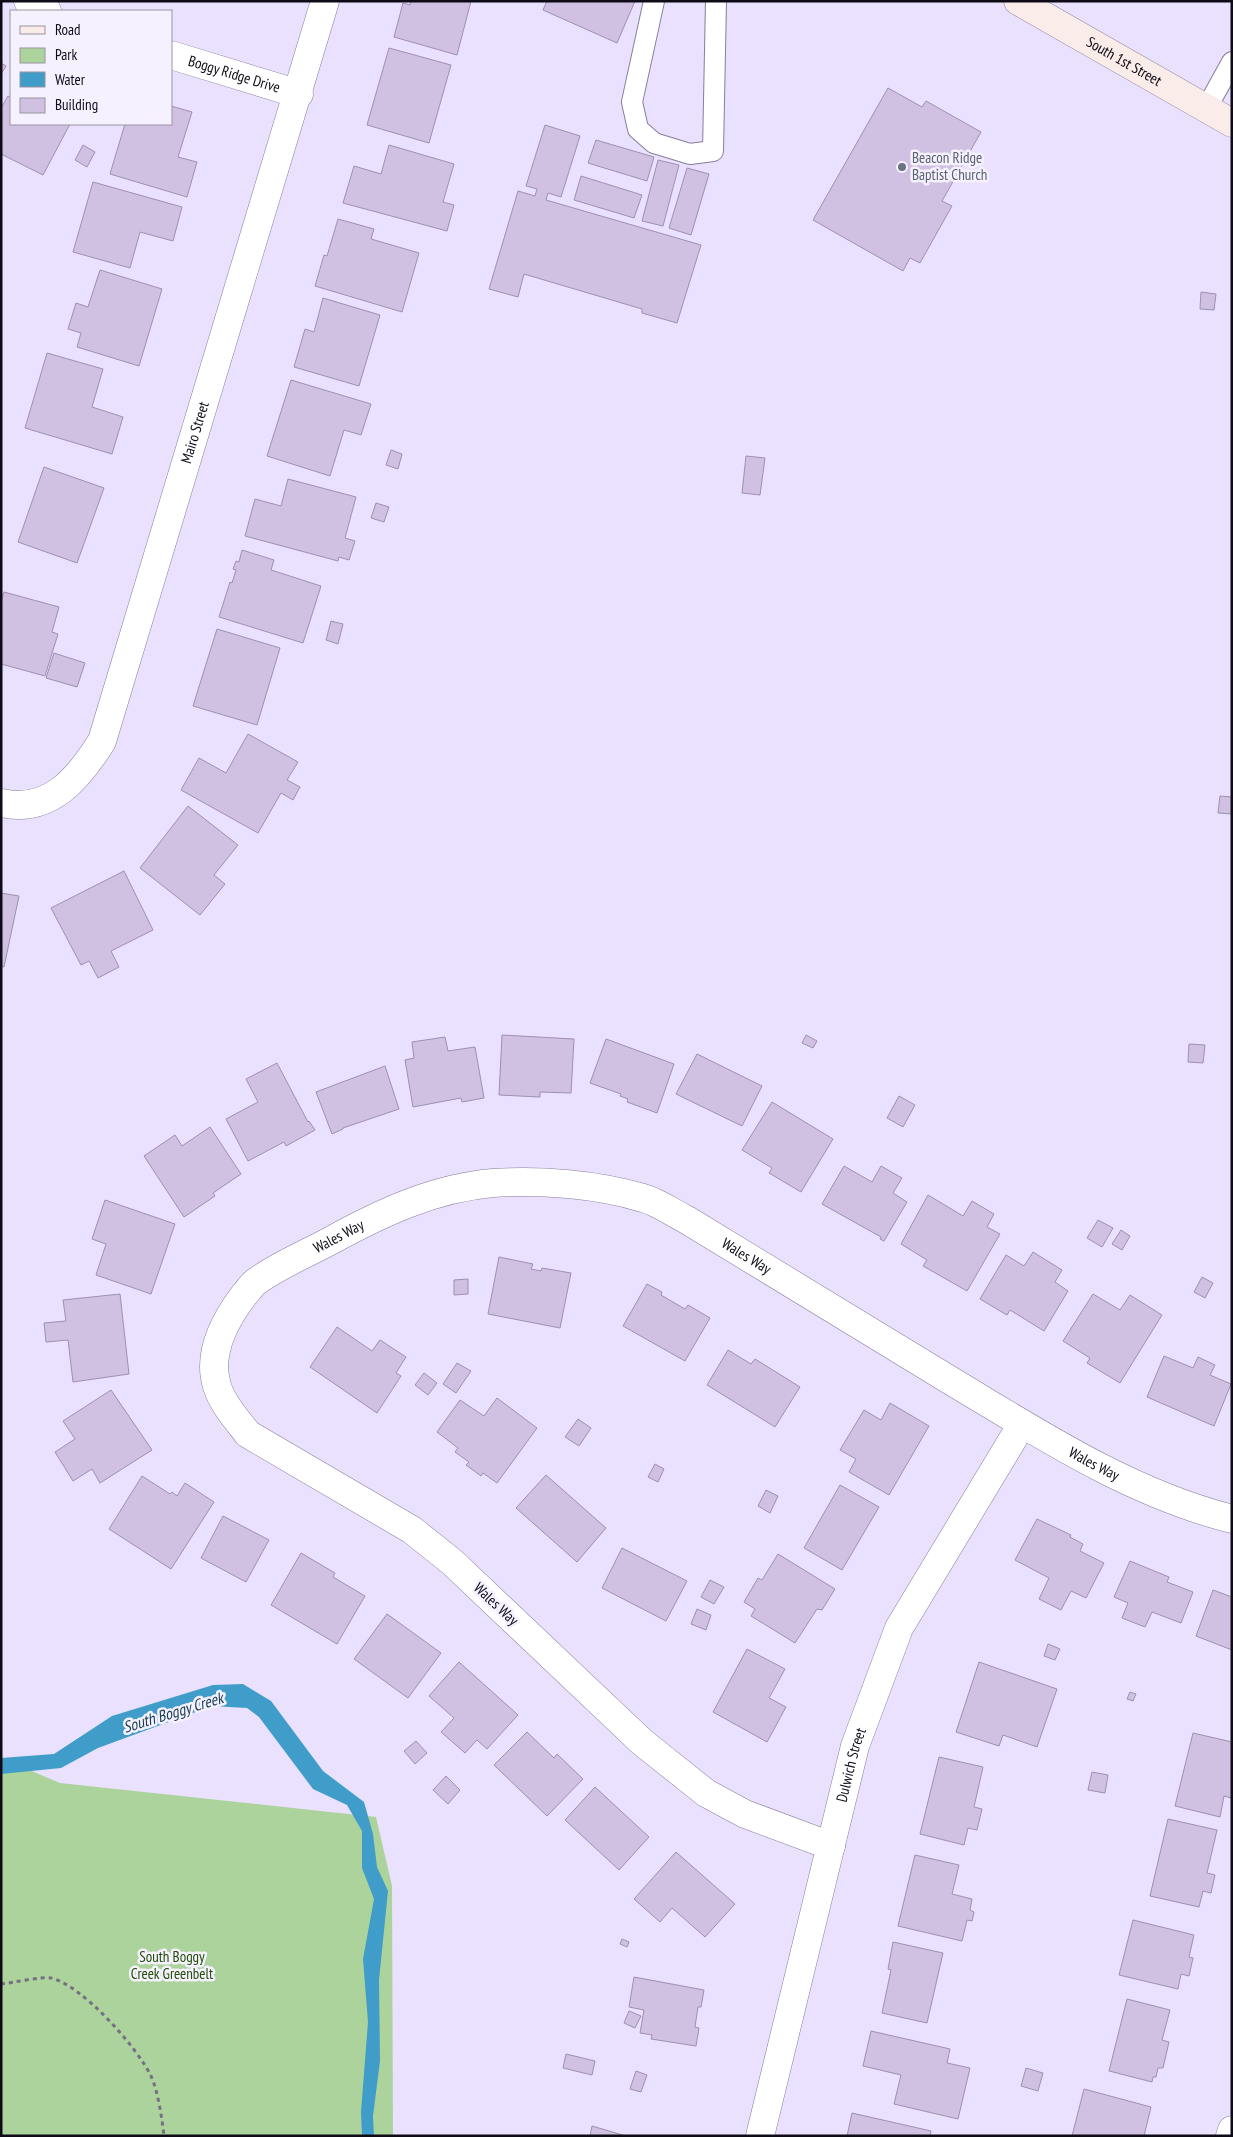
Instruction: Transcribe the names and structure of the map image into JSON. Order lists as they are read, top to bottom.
{
  "streets": {
    "main road": ["South 1st Street"],
    "street": [
      "Boggy Ridge Drive",
      "Mairo Street",
      "Wales Way",
      "Dulwich Street"
    ]
  },
  "crossings": [
    ["Boggy Ridge Drive", "Mairo Street"],
    ["Wales Way", "Dulwich Street"]
  ],
  "water": ["South Boggy Creek"],
  "parks": ["South Boggy Creek Greenbelt"],
  "places": ["Beacon Ridge Baptist Church"],
  "legend": [
    "Road",
    "Park",
    "Water",
    "Building"
  ]
}
